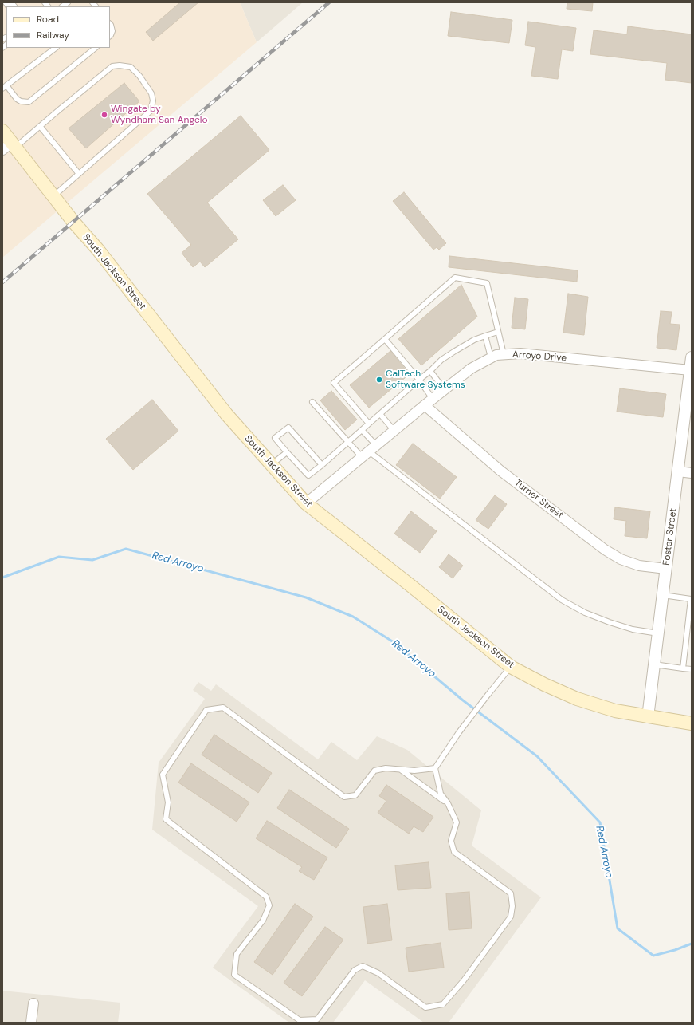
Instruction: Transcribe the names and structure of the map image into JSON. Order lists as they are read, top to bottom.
{
  "streets": {
    "main road": ["South Jackson Street"],
    "street": ["Arroyo Drive", "Turner Street", "Foster Street"]
  },
  "crossings": [
    ["South Jackson Street", "Arroyo Drive"],
    ["South Jackson Street", "Foster Street"],
    ["Arroyo Drive", "Turner Street"],
    ["Arroyo Drive", "Foster Street"],
    ["Turner Street", "Foster Street"]
  ],
  "water": ["Red Arroyo"],
  "places": ["Wingate by Wyndham San Angelo", "CalTech Software Systems"],
  "legend": ["Road", "Railway"]
}
